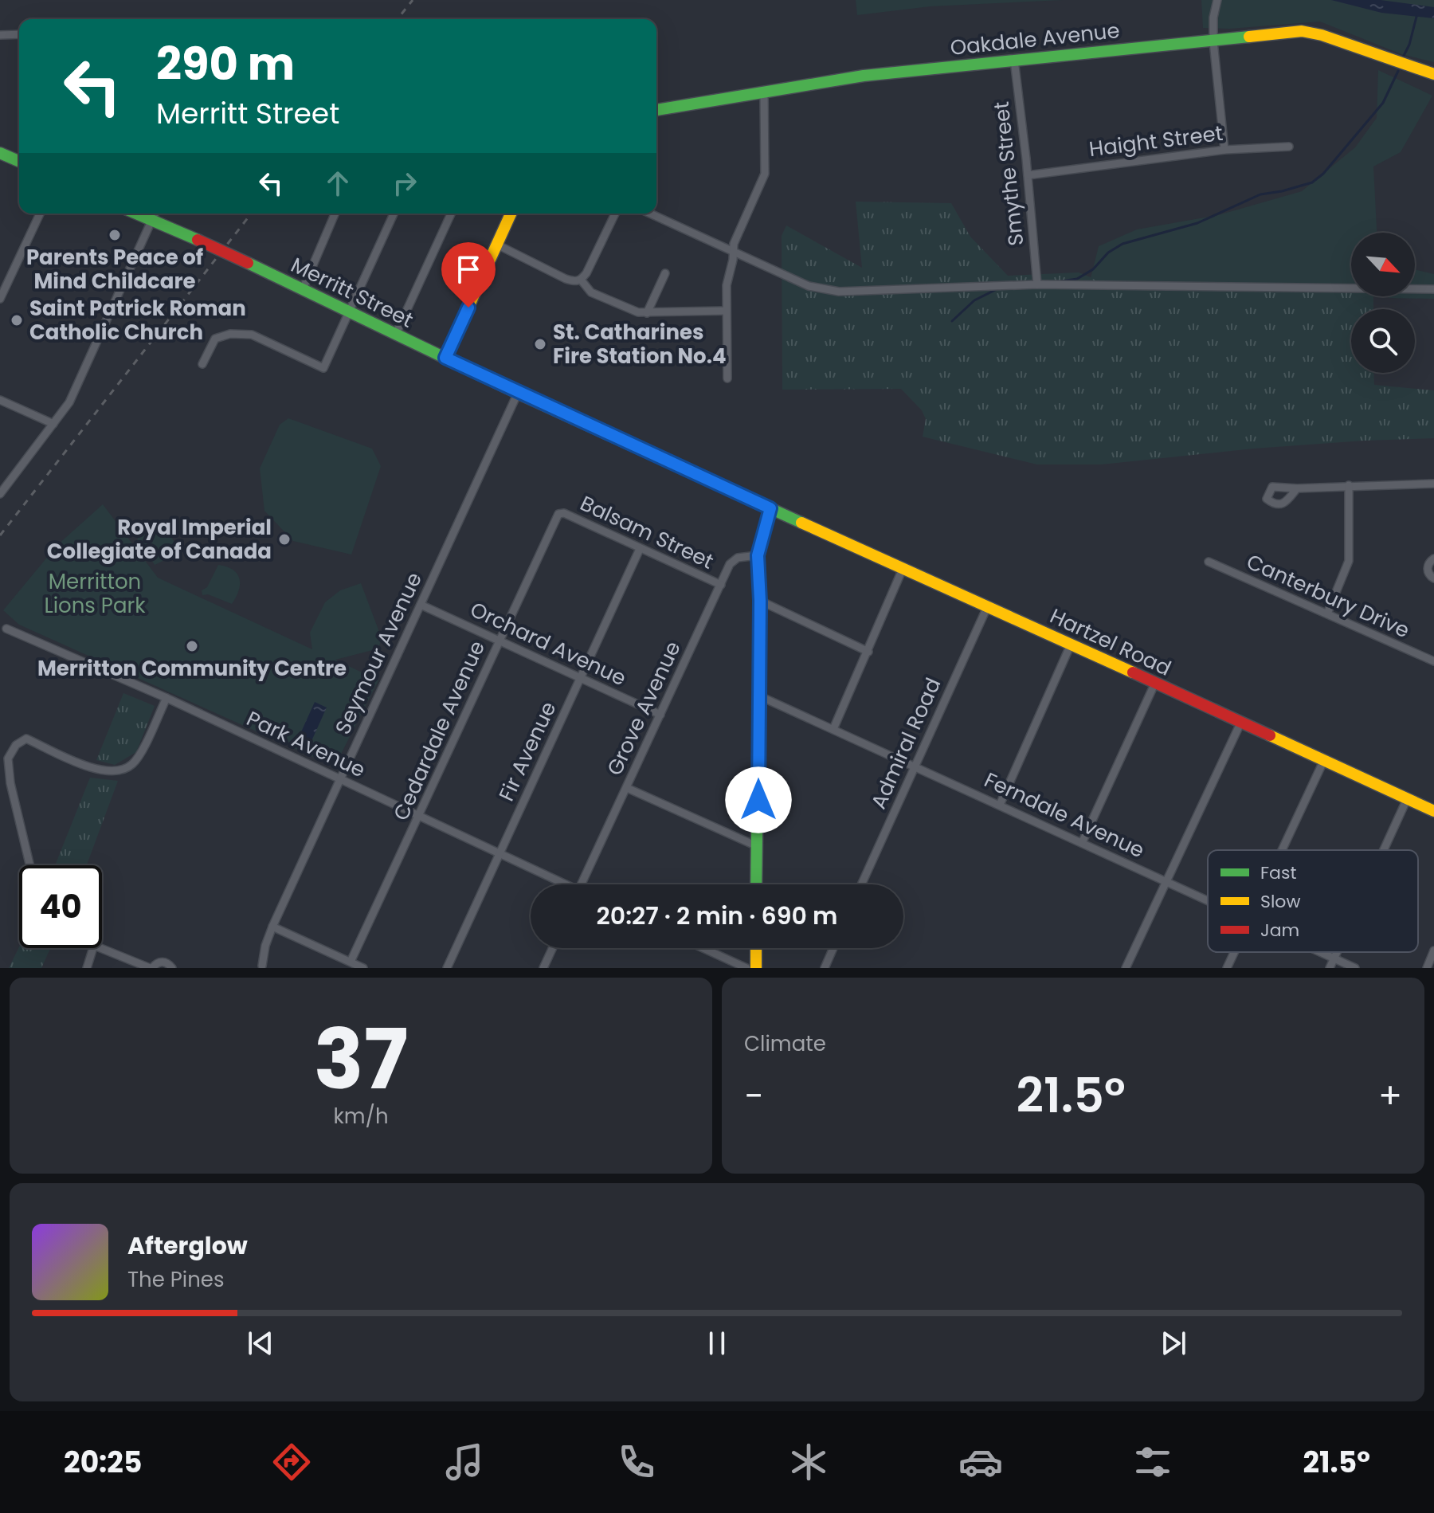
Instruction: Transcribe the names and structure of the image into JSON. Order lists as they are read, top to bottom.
{
  "streets": {
    "street": [
      "Oakdale Avenue",
      "Haight Street",
      "Smythe Street",
      "Merritt Street",
      "Balsam Street",
      "Canterbury Drive",
      "Hartzel Road",
      "Orchard Avenue",
      "Seymour Avenue",
      "Grove Avenue",
      "Cedardale Avenue",
      "Admiral Road",
      "Park Avenue",
      "Fir Avenue",
      "Ferndale Avenue"
    ]
  },
  "crossings": [
    ["Oakdale Avenue", "Smythe Street"],
    ["Haight Street", "Smythe Street"],
    ["Merritt Street", "Hartzel Road"],
    ["Merritt Street", "Seymour Avenue"],
    ["Balsam Street", "Grove Avenue"],
    ["Balsam Street", "Cedardale Avenue"],
    ["Balsam Street", "Fir Avenue"],
    ["Hartzel Road", "Admiral Road"],
    ["Orchard Avenue", "Seymour Avenue"],
    ["Orchard Avenue", "Grove Avenue"],
    ["Orchard Avenue", "Cedardale Avenue"],
    ["Orchard Avenue", "Fir Avenue"],
    ["Seymour Avenue", "Park Avenue"],
    ["Cedardale Avenue", "Park Avenue"],
    ["Admiral Road", "Ferndale Avenue"],
    ["Park Avenue", "Fir Avenue"]
  ],
  "parks": ["Merritton Lions Park"],
  "places": [
    "Parents Peace of Mind Childcare",
    "Saint Patrick Roman Catholic Church",
    "St. Catharines Fire Station No.4",
    "Royal Imperial Collegiate of Canada",
    "Merritton Community Centre"
  ],
  "legend": ["Fast", "Slow", "Jam"],
  "north": "bottom right",
  "page": {
    "turn": ["290 m", "Merritt Street"],
    "limit": "40",
    "trip": "20:27 · 2 min · 690 m",
    "tile": [
      ["37", "km/h"],
      "Climate"
    ],
    "heat": ["−", "21.5°", "+"],
    "song": ["Afterglow", "The Pines"],
    "tabs": ["20:25", "21.5°"]
  }
}
